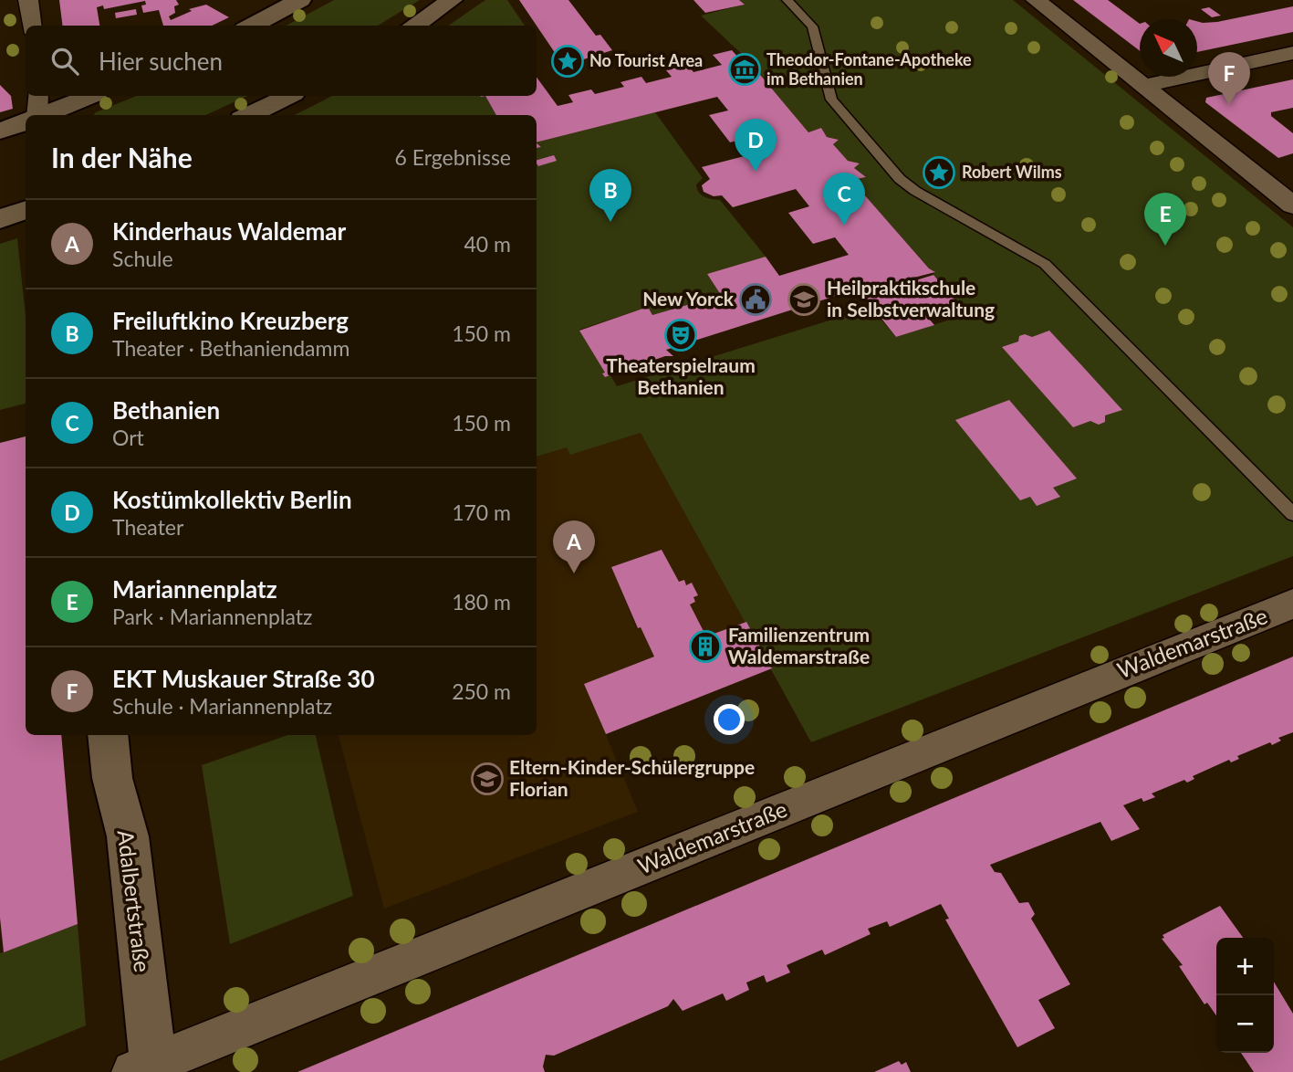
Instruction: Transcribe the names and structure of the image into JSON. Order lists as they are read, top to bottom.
{
  "streets": {
    "street": ["Waldemarstraße", "Adalbertstraße"]
  },
  "crossings": [
    ["Waldemarstraße", "Adalbertstraße"]
  ],
  "places": {
    "place": ["No Tourist Area", "Robert Wilms"],
    "museum": ["Theodor-Fontane-Apotheke im Bethanien"],
    "public building": ["New Yorck"],
    "school or university": ["Heilpraktikschule in Selbstverwaltung", "Eltern-Kinder-Schülergruppe Florian"],
    "theatre": ["Theaterspielraum Bethanien"],
    "building": ["Familienzentrum Waldemarstraße"]
  },
  "north": "top left",
  "page": {
    "search": "Hier suchen",
    "pins": [
      "F",
      "D",
      "B",
      "C",
      "E",
      "A"
    ],
    "heading": ["In der Nähe", "6 Ergebnisse"],
    "list": [
      {
        "mark": "A",
        "name": "Kinderhaus Waldemar",
        "note": "Schule",
        "value": "40 m"
      },
      {
        "mark": "B",
        "name": "Freiluftkino Kreuzberg",
        "note": "Theater · Bethaniendamm",
        "value": "150 m"
      },
      {
        "mark": "C",
        "name": "Bethanien",
        "note": "Ort",
        "value": "150 m"
      },
      {
        "mark": "D",
        "name": "Kostümkollektiv Berlin",
        "note": "Theater",
        "value": "170 m"
      },
      {
        "mark": "E",
        "name": "Mariannenplatz",
        "note": "Park · Mariannenplatz",
        "value": "180 m"
      },
      {
        "mark": "F",
        "name": "EKT Muskauer Straße 30",
        "note": "Schule · Mariannenplatz",
        "value": "250 m"
      }
    ],
    "map_buttons": ["+", "−"]
  }
}
